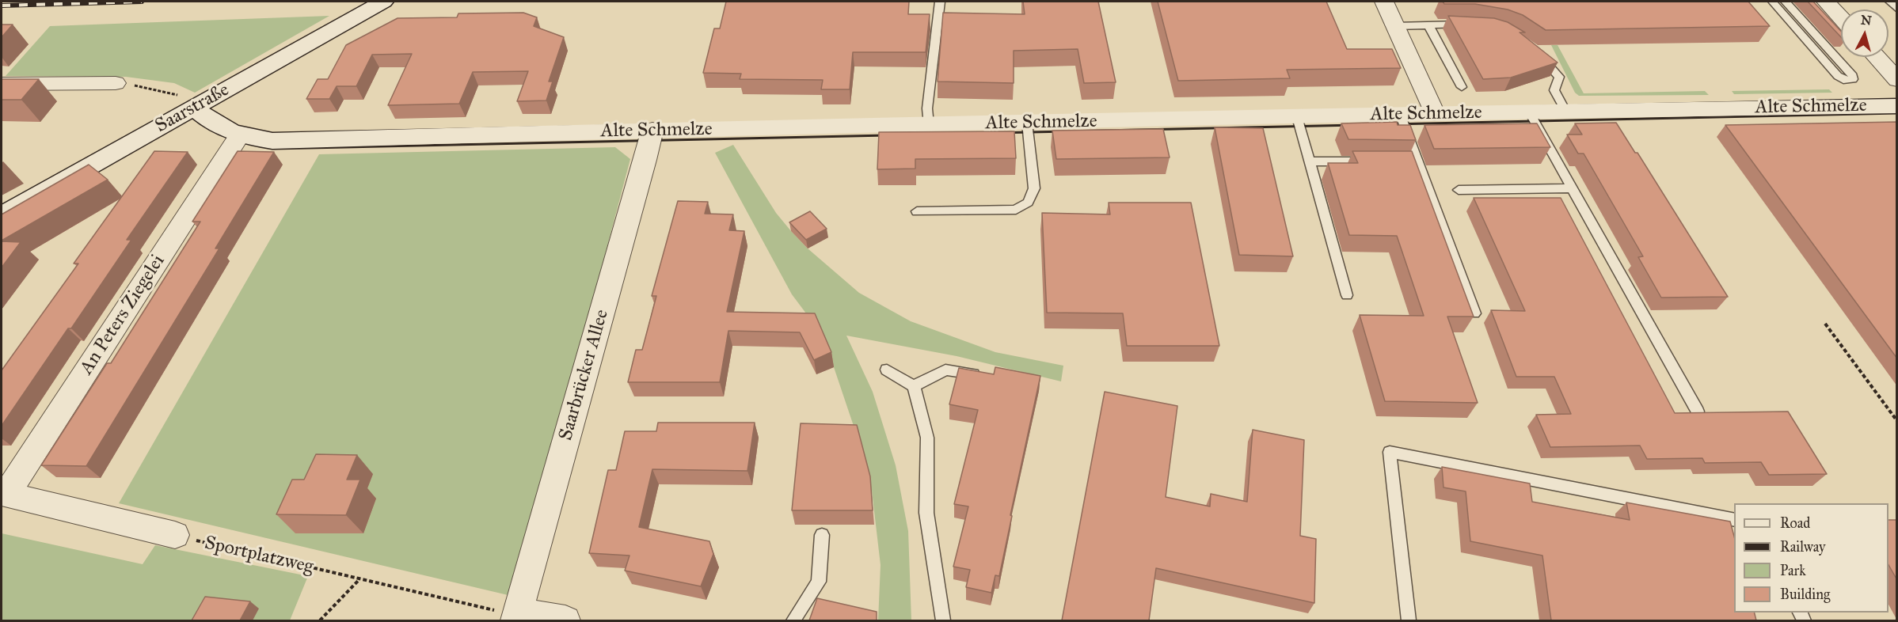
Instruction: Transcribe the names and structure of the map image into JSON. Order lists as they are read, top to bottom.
{
  "streets": {
    "street": [
      "Alte Schmelze",
      "Saarstraße",
      "An Peters Ziegelei",
      "Saarbrücker Allee"
    ],
    "path": ["Sportplatzweg"]
  },
  "crossings": [
    ["Alte Schmelze", "Saarstraße"],
    ["Alte Schmelze", "An Peters Ziegelei"],
    ["Alte Schmelze", "Saarbrücker Allee"],
    ["Saarbrücker Allee", "Sportplatzweg"]
  ],
  "legend": [
    "Road",
    "Railway",
    "Park",
    "Building"
  ],
  "north": "top"
}
